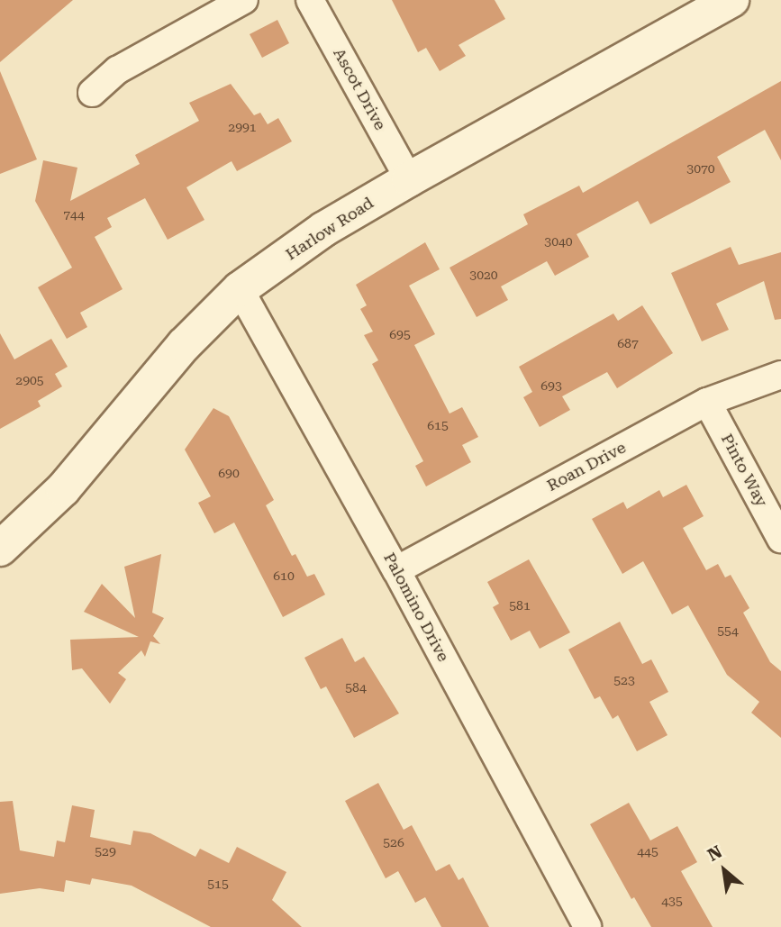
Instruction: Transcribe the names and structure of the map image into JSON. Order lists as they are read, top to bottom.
{
  "streets": {
    "main road": ["Harlow Road"],
    "street": [
      "Ascot Drive",
      "Roan Drive",
      "Pinto Way",
      "Palomino Drive"
    ]
  },
  "crossings": [
    ["Ascot Drive", "Harlow Road"],
    ["Harlow Road", "Palomino Drive"],
    ["Roan Drive", "Pinto Way"],
    ["Roan Drive", "Palomino Drive"]
  ],
  "house_numbers": [
    "2991",
    "3070",
    "744",
    "3040",
    "3020",
    "695",
    "687",
    "2905",
    "693",
    "615",
    "690",
    "610",
    "581",
    "554",
    "523",
    "584",
    "526",
    "529",
    "445",
    "515",
    "435"
  ],
  "north": "top left"
}
